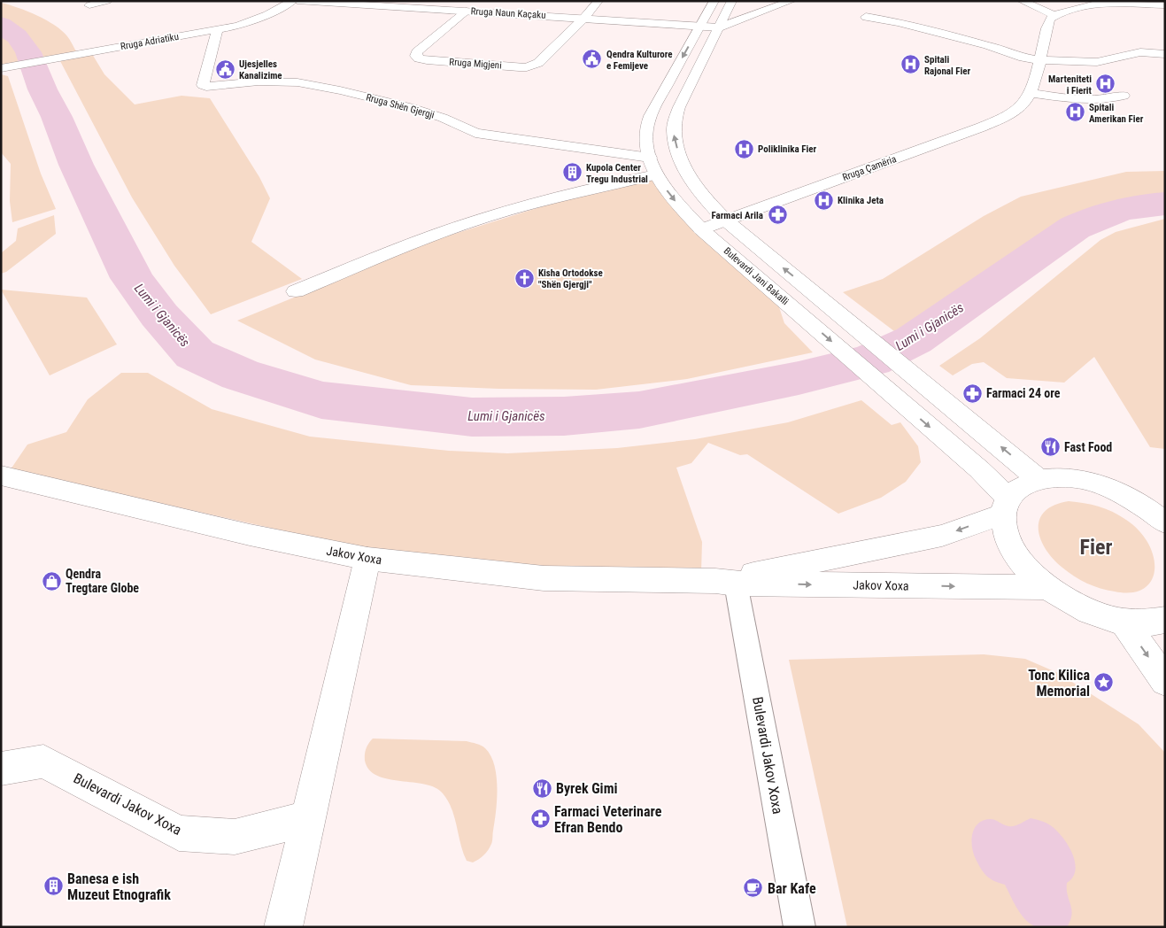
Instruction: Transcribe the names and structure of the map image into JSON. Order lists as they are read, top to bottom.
{
  "streets": {
    "street": [
      "Rruga Naun Kaçaku",
      "Rruga Adriatiku",
      "Rruga Migjeni",
      "Rruga Shën Gjergji",
      "Rruga Çamëria",
      "Bulevardi Jani Bakalli",
      "Jakov Xoxa",
      "Bulevardi Jakov Xoxa"
    ]
  },
  "crossings": [
    ["Rruga Naun Kaçaku", "Rruga Migjeni"],
    ["Rruga Naun Kaçaku", "Bulevardi Jani Bakalli"],
    ["Rruga Adriatiku", "Rruga Shën Gjergji"],
    ["Rruga Shën Gjergji", "Bulevardi Jani Bakalli"],
    ["Rruga Çamëria", "Bulevardi Jani Bakalli"],
    ["Bulevardi Jani Bakalli", "Jakov Xoxa"],
    ["Jakov Xoxa", "Bulevardi Jakov Xoxa"]
  ],
  "districts": ["Fier"],
  "water": ["Lumi i Gjanicës"],
  "places": {
    "public building": ["Qendra Kulturore e Femijeve", "Ujesjelles Kanalizime"],
    "hospital": [
      "Spitali Rajonal Fier",
      "Marteniteti i Fierit",
      "Spitali Amerikan Fier",
      "Poliklinika Fier",
      "Klinika Jeta"
    ],
    "building": ["Kupola Center Tregu Industrial", "Banesa e ish Muzeut Etnografik"],
    "pharmacy": ["Farmaci Arila", "Farmaci 24 ore", "Farmaci Veterinare Efran Bendo"],
    "church": ["Kisha Ortodokse \"Shën Gjergji\""],
    "restaurant": ["Fast Food", "Byrek Gimi"],
    "shop": ["Qendra Tregtare Globe"],
    "place": ["Tonc Kilica Memorial"],
    "cafe": ["Bar Kafe"]
  }
}
